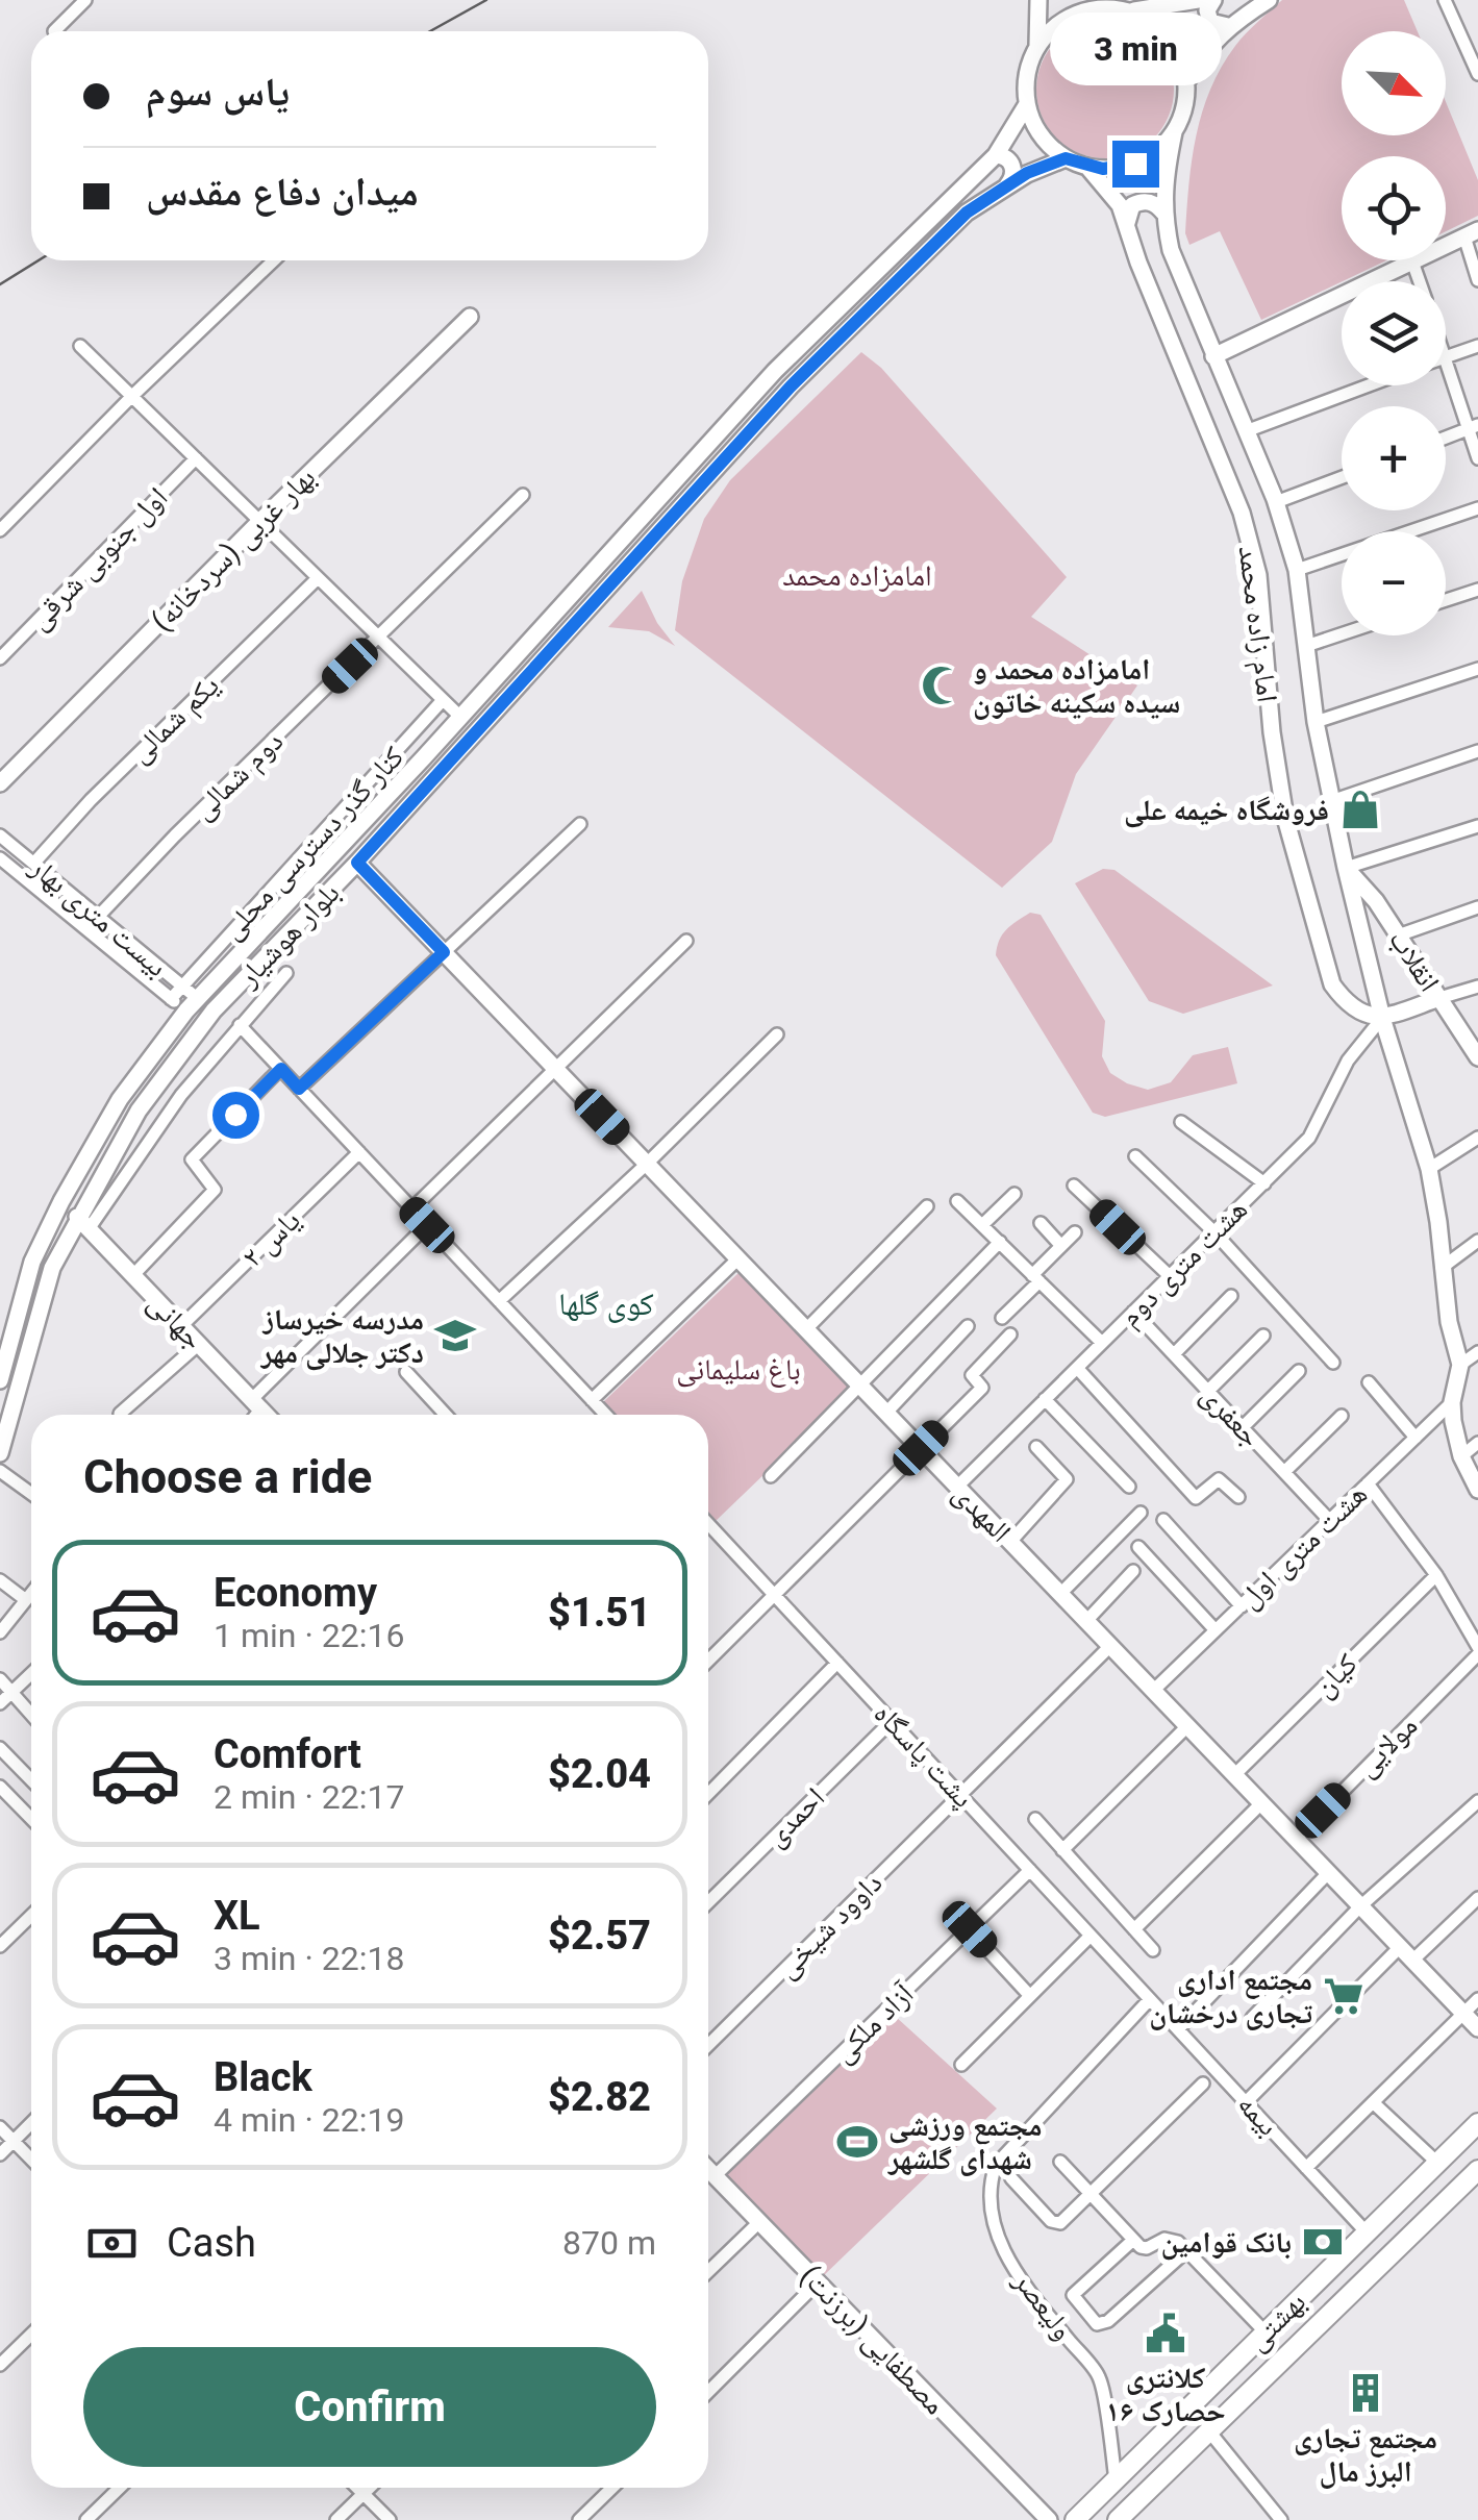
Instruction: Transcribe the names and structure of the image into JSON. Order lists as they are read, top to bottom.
{
  "streets": {
    "main road": ["بهشتی"],
    "street": [
      "بهار غربی (سردخانه)",
      "اول جنوبی شرقی",
      "امام زاده محمد",
      "یکم شمالی",
      "دوم شمالی",
      "کنار گذر دسترسی محلی",
      "بیست متری بهار",
      "بلوار هوشیار",
      "انقلاب",
      "یاس ۲",
      "هشت متری دوم",
      "جهانی",
      "جعفری",
      "المهدی",
      "هشت متری اول",
      "کیان",
      "مولایی",
      "پشت پاسگاه",
      "احمدی",
      "داوود شیخی",
      "آزاد ملکی",
      "بیمه",
      "ولیعصر",
      "مصطفایی (برزنت)"
    ]
  },
  "crossings": [
    ["امام زاده محمد", "بلوار هوشیار"],
    ["امام زاده محمد", "انقلاب"],
    ["امام زاده محمد", "هشت متری دوم"],
    ["امام زاده محمد", "هشت متری اول"],
    ["یکم شمالی", "بیست متری بهار"],
    ["دوم شمالی", "بیست متری بهار"],
    ["کنار گذر دسترسی محلی", "بیست متری بهار"],
    ["بیست متری بهار", "بلوار هوشیار"],
    ["بلوار هوشیار", "جهانی"],
    ["بلوار هوشیار", "المهدی"],
    ["یاس ۲", "جهانی"],
    ["هشت متری دوم", "جعفری"],
    ["هشت متری دوم", "المهدی"],
    ["جعفری", "هشت متری اول"],
    ["المهدی", "هشت متری اول"],
    ["المهدی", "کیان"],
    ["المهدی", "مولایی"],
    ["المهدی", "داوود شیخی"],
    ["پشت پاسگاه", "احمدی"],
    ["پشت پاسگاه", "داوود شیخی"],
    ["پشت پاسگاه", "آزاد ملکی"],
    ["پشت پاسگاه", "بیمه"],
    ["پشت پاسگاه", "ولیعصر"],
    ["آزاد ملکی", "مصطفایی (برزنت)"],
    ["بیمه", "ولیعصر"],
    ["بیمه", "بهشتی"],
    ["ولیعصر", "بهشتی"]
  ],
  "districts": ["کوی گلها"],
  "parks": ["امامزاده محمد", "باغ سلیمانی"],
  "places": {
    "mosque": ["امامزاده محمد و سیده سکینه خاتون"],
    "shop": ["فروشگاه خیمه علی"],
    "school or university": ["مدرسه خیرساز دکتر جلالی مهر"],
    "supermarket": ["مجتمع اداری تجاری درخشان"],
    "sports": ["مجتمع ورزشی شهدای گلشهر"],
    "bank": ["بانک قوامین"],
    "public building": ["کلانتری ۱۶ حصارک"],
    "building": ["مجتمع تجاری البرز مال"]
  },
  "north": "bottom right",
  "page": {
    "bubble": "3 min",
    "map_buttons": ["+", "−"],
    "banner": ["یاس سوم", "میدان دفاع مقدس"],
    "heading": "Choose a ride",
    "list": [
      {
        "name": "Economy",
        "note": "1 min · 22:16",
        "value": "$1.51"
      },
      {
        "name": "Comfort",
        "note": "2 min · 22:17",
        "value": "$2.04"
      },
      {
        "name": "XL",
        "note": "3 min · 22:18",
        "value": "$2.57"
      },
      {
        "name": "Black",
        "note": "4 min · 22:19",
        "value": "$2.82"
      }
    ],
    "pay": ["Cash", "870 m"],
    "buttons": "Confirm"
  }
}
